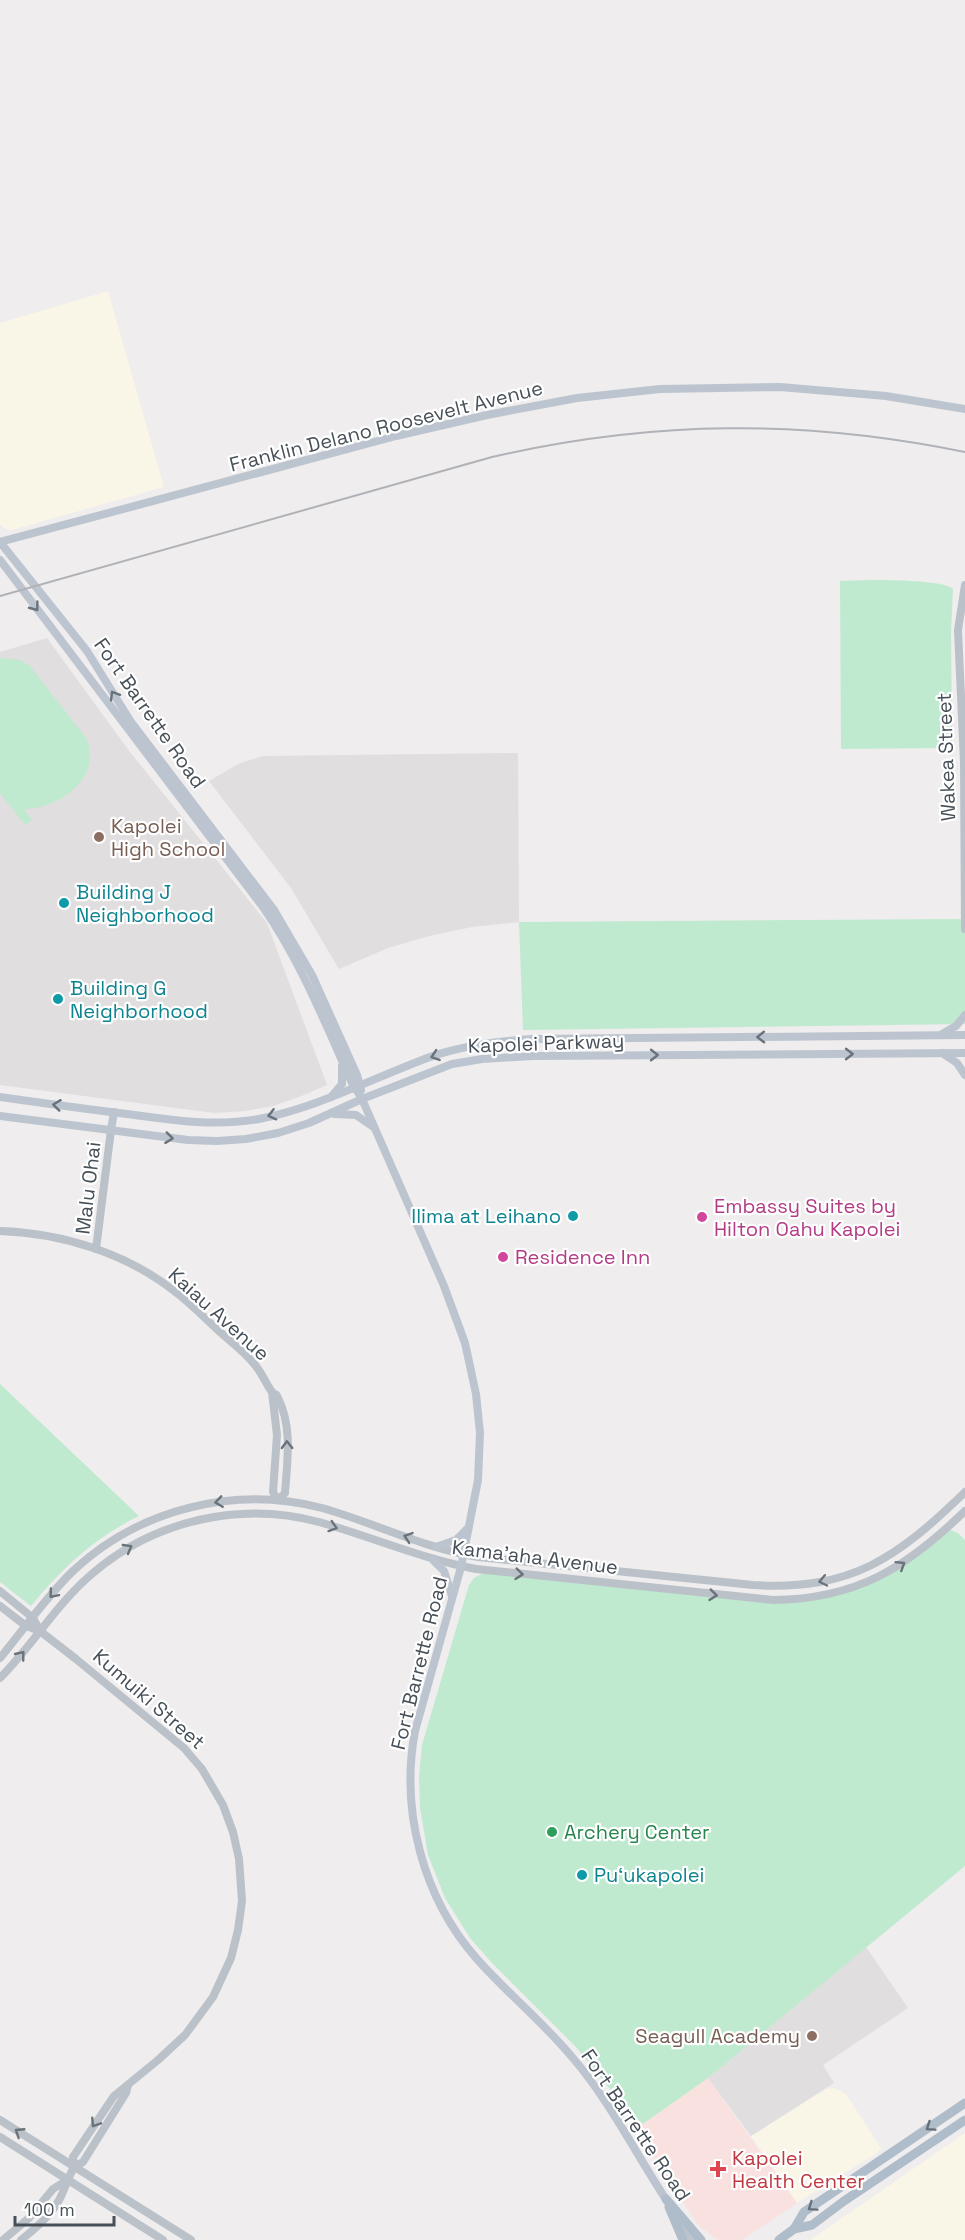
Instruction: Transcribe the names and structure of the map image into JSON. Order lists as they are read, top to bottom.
{
  "streets": {
    "main road": ["Franklin Delano Roosevelt Avenue", "Fort Barrette Road", "Kapolei Parkway"],
    "street": [
      "Wakea Street",
      "Malu Ohai",
      "Kaiau Avenue",
      "Kama'aha Avenue",
      "Kumuiki Street"
    ]
  },
  "crossings": [
    ["Franklin Delano Roosevelt Avenue", "Fort Barrette Road"],
    ["Fort Barrette Road", "Kapolei Parkway"],
    ["Fort Barrette Road", "Kama'aha Avenue"],
    ["Kapolei Parkway", "Malu Ohai"],
    ["Malu Ohai", "Kaiau Avenue"],
    ["Kaiau Avenue", "Kama'aha Avenue"],
    ["Kama'aha Avenue", "Kumuiki Street"]
  ],
  "places": {
    "other": [
      "Kapolei High School",
      "Building J Neighborhood",
      "Building G Neighborhood",
      "Ilima at Leihano",
      "Embassy Suites by Hilton Oahu Kapolei",
      "Residence Inn",
      "Archery Center",
      "Puʻukapolei",
      "Seagull Academy"
    ],
    "health": ["Kapolei Health Center"]
  },
  "scale_bar": "100 m"
}
